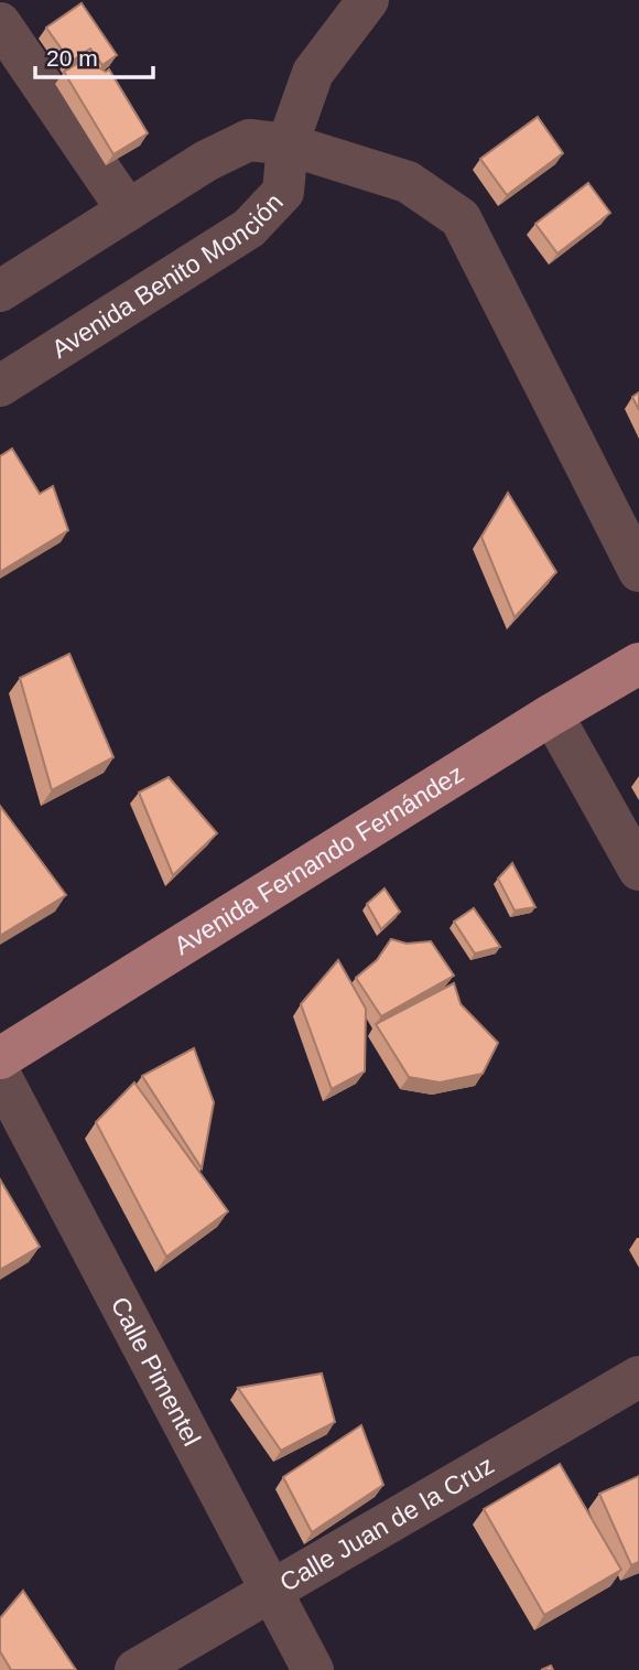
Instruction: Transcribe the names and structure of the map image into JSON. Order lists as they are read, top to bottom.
{
  "streets": {
    "main road": ["Avenida Fernando Fernández"],
    "street": ["Avenida Benito Monción", "Calle Pimentel", "Calle Juan de la Cruz"]
  },
  "crossings": [
    ["Calle Pimentel", "Calle Juan de la Cruz"]
  ],
  "scale_bar": "20 m"
}
